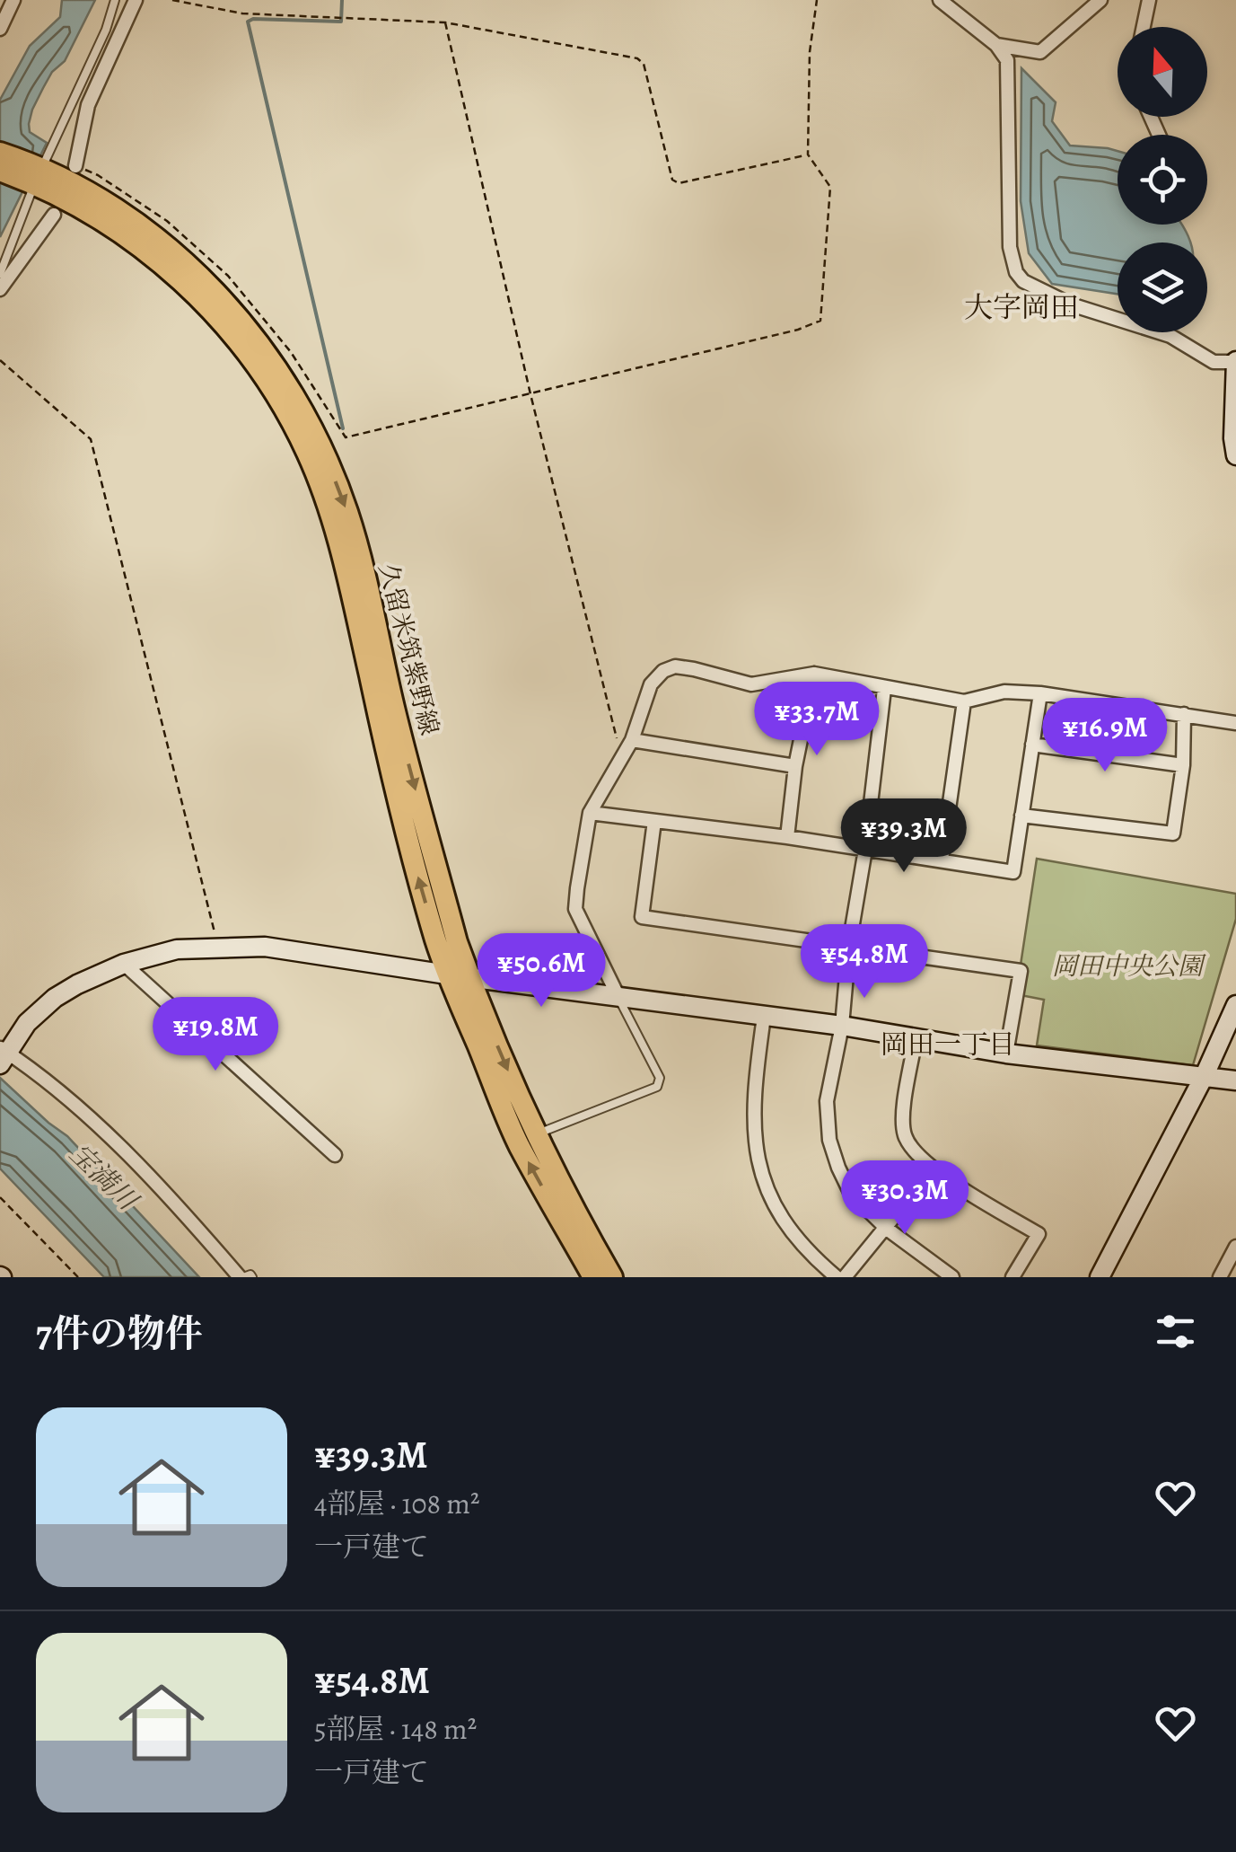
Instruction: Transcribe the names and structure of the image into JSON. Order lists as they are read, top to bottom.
{
  "streets": {
    "main road": ["久留米筑紫野線"]
  },
  "districts": ["大字岡田", "岡田一丁目"],
  "water": ["宝満川"],
  "parks": ["岡田中央公園"],
  "north": "top",
  "page": {
    "price": [
      "¥33.7M",
      "¥16.9M",
      "¥39.3M",
      "¥54.8M",
      "¥50.6M",
      "¥19.8M",
      "¥30.3M"
    ],
    "heading": "7件の物件",
    "list": [
      {
        "name": "¥39.3M",
        "note": "4部屋 · 108 m² · 一戸建て"
      },
      {
        "name": "¥54.8M",
        "note": "5部屋 · 148 m² · 一戸建て"
      }
    ]
  }
}
